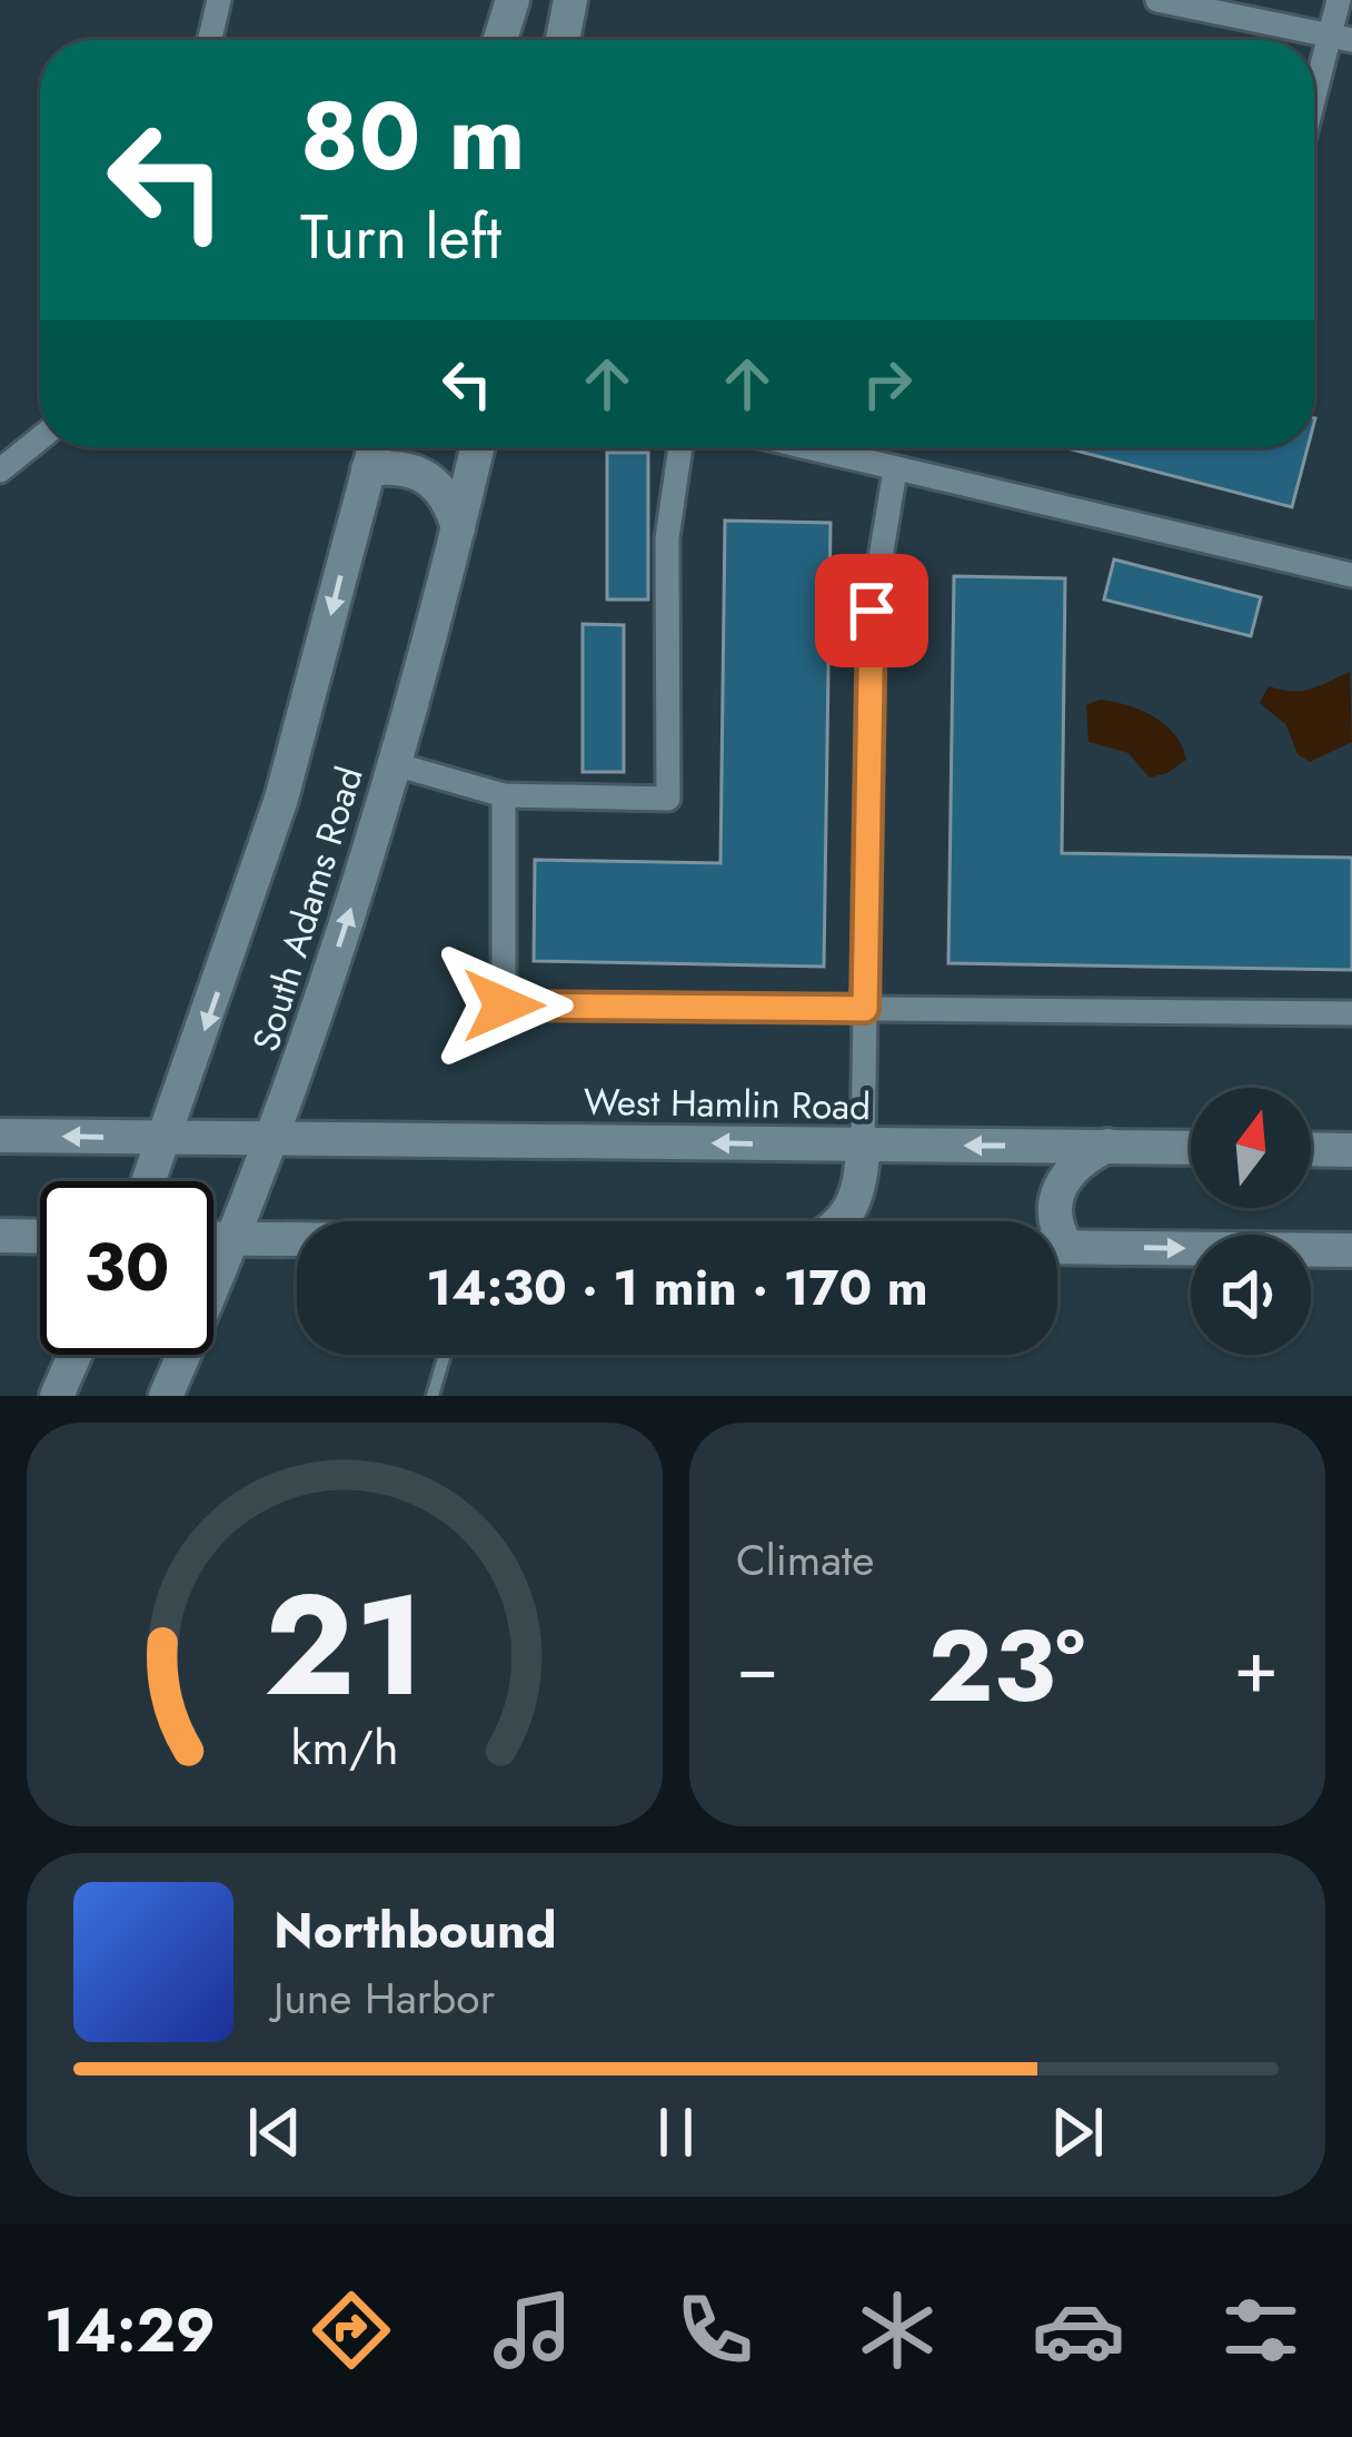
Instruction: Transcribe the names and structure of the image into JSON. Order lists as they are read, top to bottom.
{
  "streets": {
    "main road": ["South Adams Road", "West Hamlin Road"]
  },
  "crossings": [
    ["South Adams Road", "West Hamlin Road"]
  ],
  "one_way": ["West Hamlin Road"],
  "north": "top",
  "page": {
    "turn": ["80 m", "Turn left"],
    "limit": "30",
    "trip": "14:30 · 1 min · 170 m",
    "tile": "Climate",
    "heat": ["−", "23°", "+"],
    "song": ["Northbound", "June Harbor"],
    "tabs": "14:29",
    "gauge": ["21", "km/h"]
  }
}
